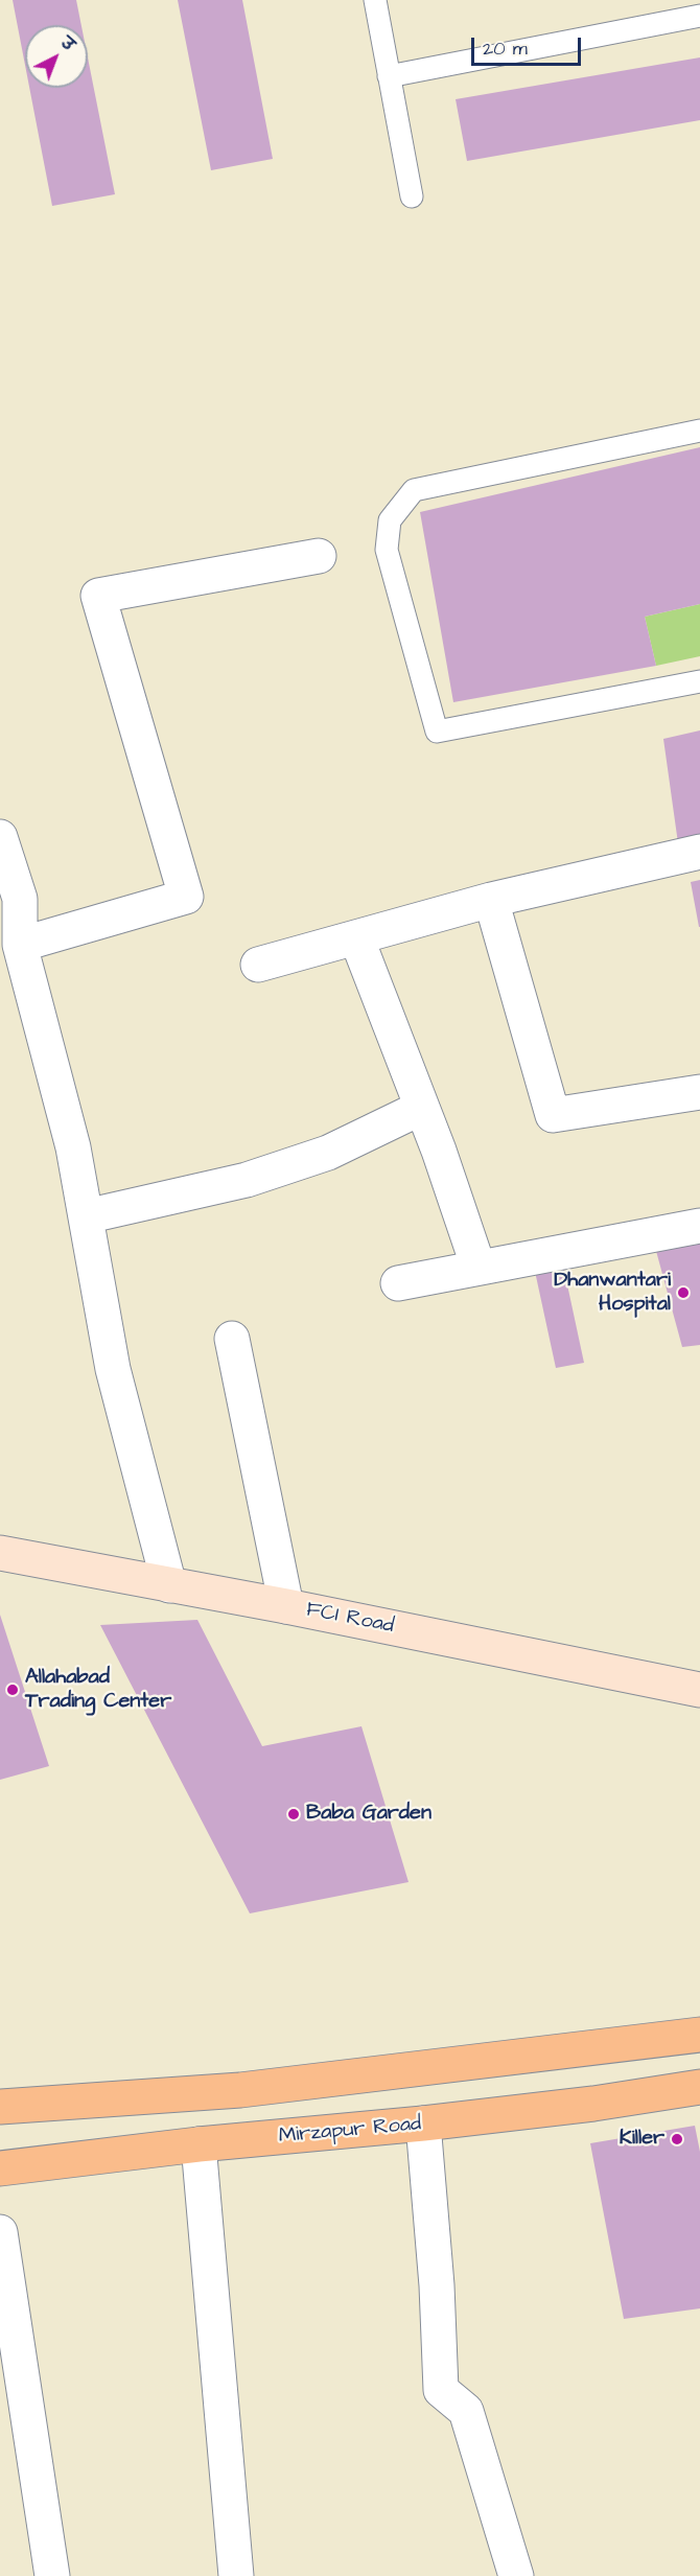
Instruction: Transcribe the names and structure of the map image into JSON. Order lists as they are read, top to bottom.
{
  "streets": {
    "highway": ["Mirzapur Road"],
    "main road": ["FCI Road"]
  },
  "places": [
    "Dhanwantari Hospital",
    "Allahabad Trading Center",
    "Baba Garden",
    "Killer"
  ],
  "scale_bar": "20 m",
  "north": "top right"
}
